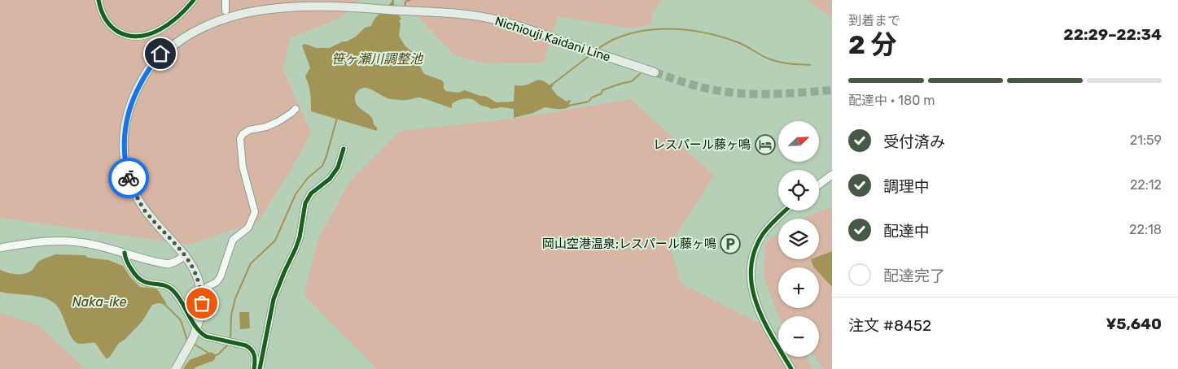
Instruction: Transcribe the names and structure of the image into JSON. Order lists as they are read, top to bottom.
{
  "streets": {
    "main road": ["Nichiouji Kaidani Line"]
  },
  "water": ["笹ヶ瀬川調整池", "Naka-ike"],
  "places": {
    "hotel": ["レスパール藤ヶ鳴"],
    "parking": ["岡山空港温泉;レスパール藤ヶ鳴"]
  },
  "north": "top right",
  "page": {
    "heading": ["2 分", "到着まで", "22:29–22:34"],
    "panel": ["注文 #8452", "¥5,640"],
    "bar": "配達中 · 180 m",
    "list": [
      ["受付済み", "21:59"],
      ["調理中", "22:12"],
      ["配達中", "22:18"],
      "配達完了"
    ],
    "map_buttons": ["+", "−"]
  }
}
